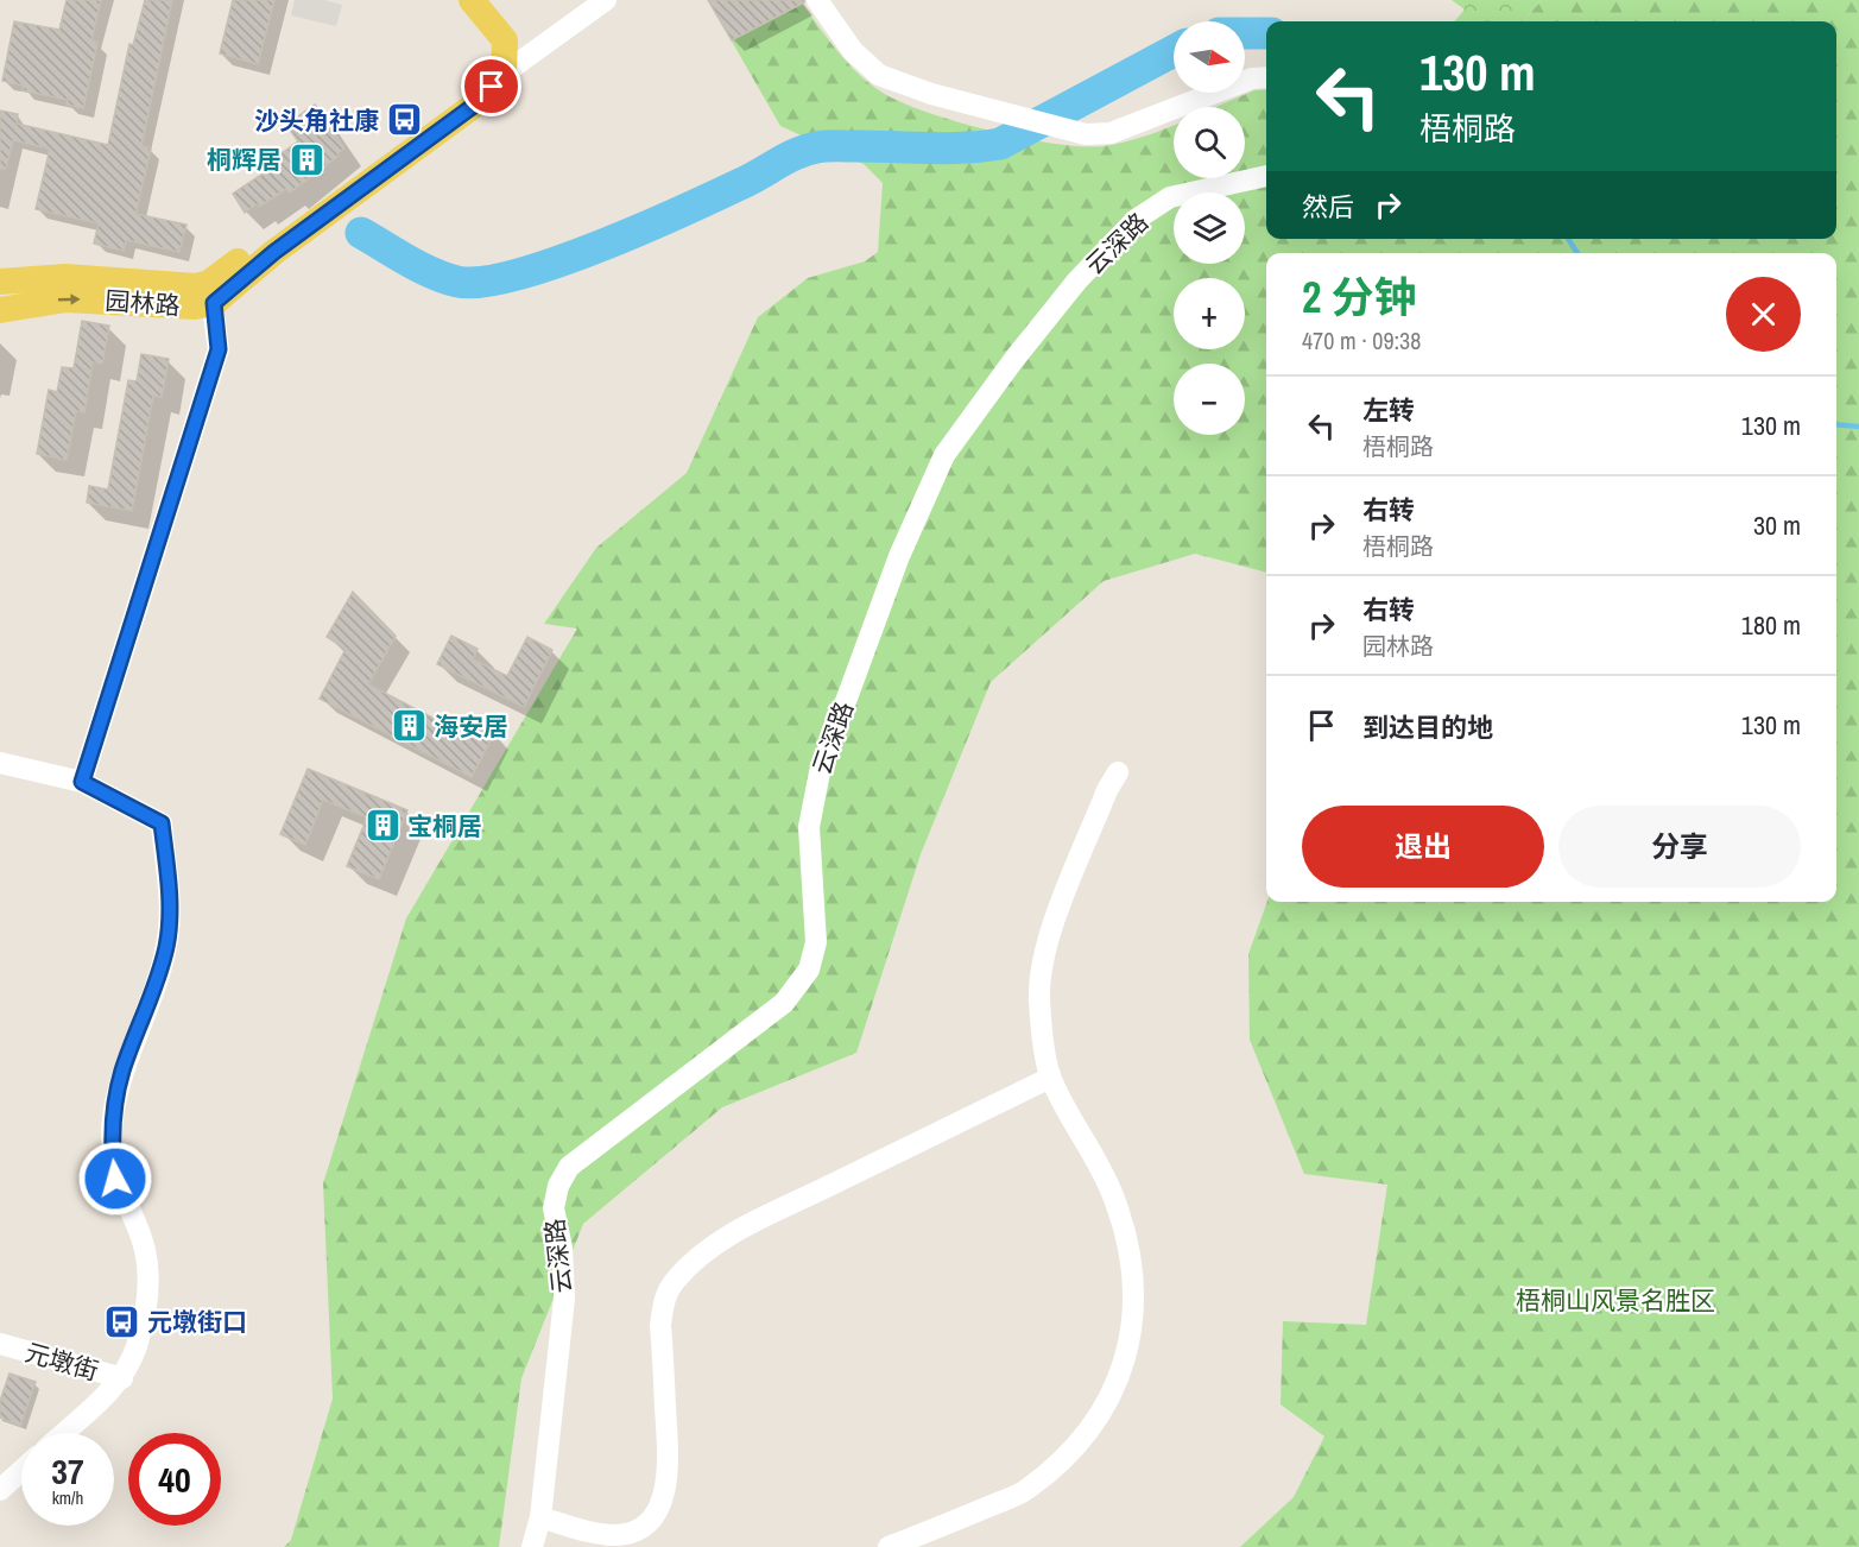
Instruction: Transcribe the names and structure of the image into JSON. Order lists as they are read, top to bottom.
{
  "streets": {
    "main road": ["园林路"],
    "street": ["云深路", "元墩街"]
  },
  "parks": ["梧桐山风景名胜区"],
  "places": {
    "bus stop": ["沙头角社康", "元墩街口"],
    "building": ["桐辉居", "海安居", "宝桐居"]
  },
  "north": "right",
  "page": {
    "map_buttons": ["+", "−"],
    "turn": ["130 m", "梧桐路"],
    "then": "然后",
    "heading": ["2 分钟", "470 m · 09:38"],
    "list": [
      {
        "name": "左转",
        "note": "梧桐路",
        "value": "130 m"
      },
      {
        "name": "右转",
        "note": "梧桐路",
        "value": "30 m"
      },
      {
        "name": "右转",
        "note": "园林路",
        "value": "180 m"
      },
      {
        "name": "到达目的地",
        "value": "130 m"
      }
    ],
    "buttons": ["退出", "分享"],
    "speed": "37 km/h",
    "limit": "40"
  }
}
